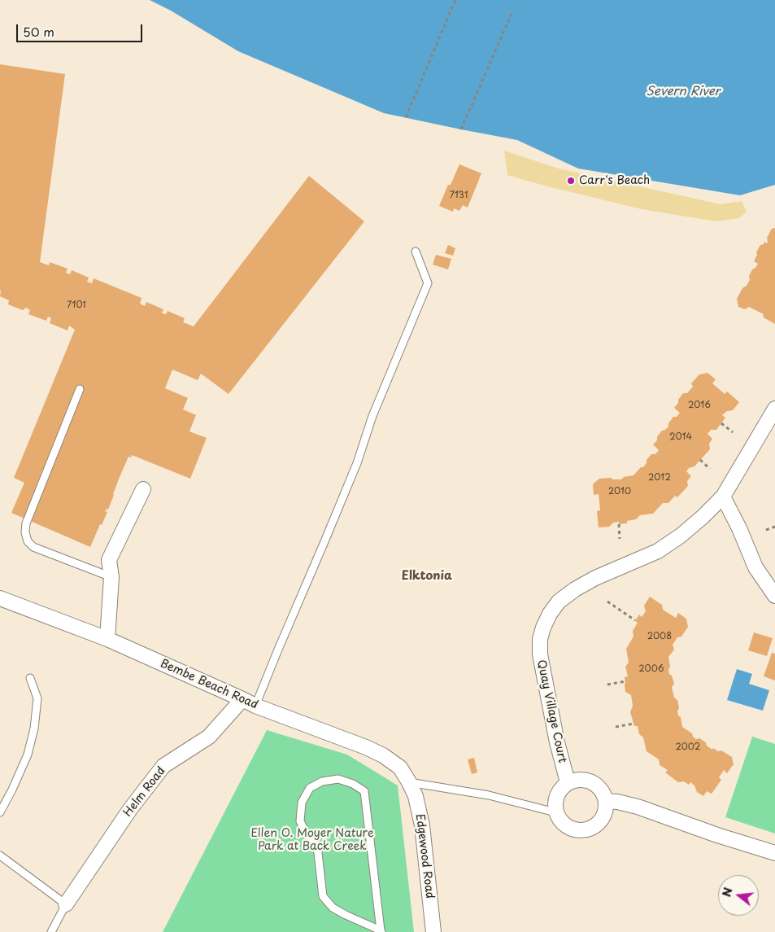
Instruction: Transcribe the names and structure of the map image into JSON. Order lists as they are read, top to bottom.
{
  "streets": {
    "street": [
      "Bembe Beach Road",
      "Quay Village Court",
      "Helm Road",
      "Edgewood Road"
    ]
  },
  "crossings": [
    ["Bembe Beach Road", "Helm Road"],
    ["Bembe Beach Road", "Edgewood Road"]
  ],
  "districts": ["Elktonia"],
  "water": ["Severn River"],
  "parks": ["Ellen O. Moyer Nature Park at Back Creek"],
  "places": ["Carr's Beach"],
  "house_numbers": [
    "7131",
    "7101",
    "2016",
    "2014",
    "2012",
    "2010",
    "2008",
    "2006",
    "2002"
  ],
  "scale_bar": "50 m",
  "north": "left"
}
